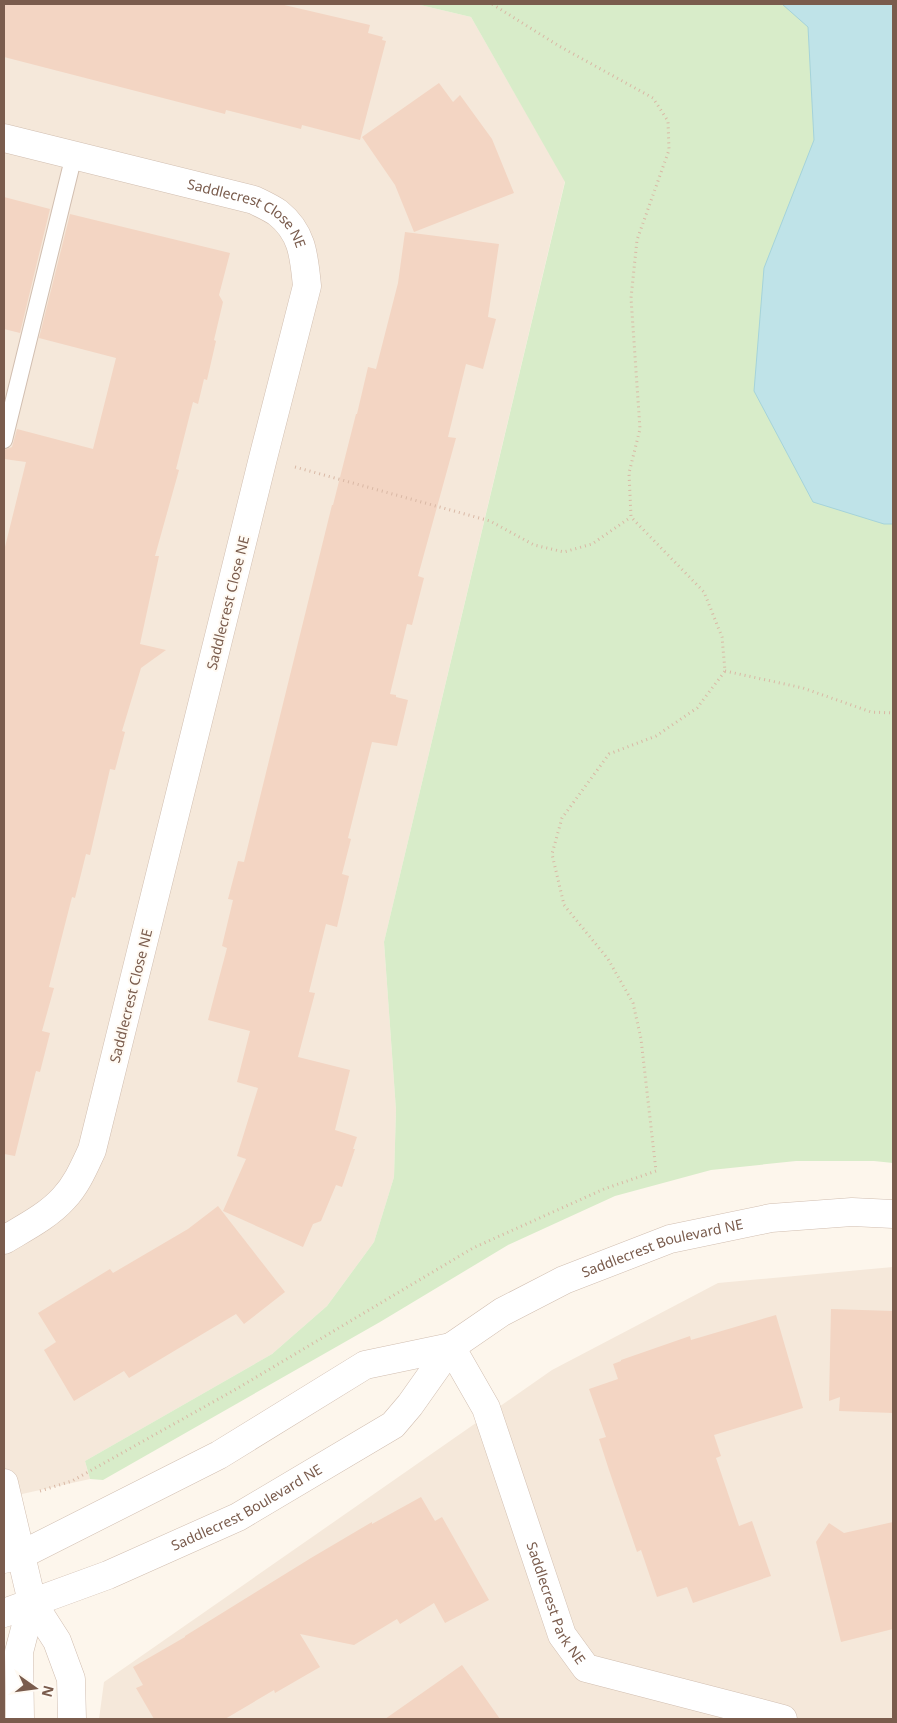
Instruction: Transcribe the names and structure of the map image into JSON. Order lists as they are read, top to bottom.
{
  "streets": {
    "street": ["Saddlecrest Close NE", "Saddlecrest Boulevard NE", "Saddlecrest Park NE"]
  },
  "crossings": [
    ["Saddlecrest Boulevard NE", "Saddlecrest Park NE"]
  ],
  "north": "right"
}
